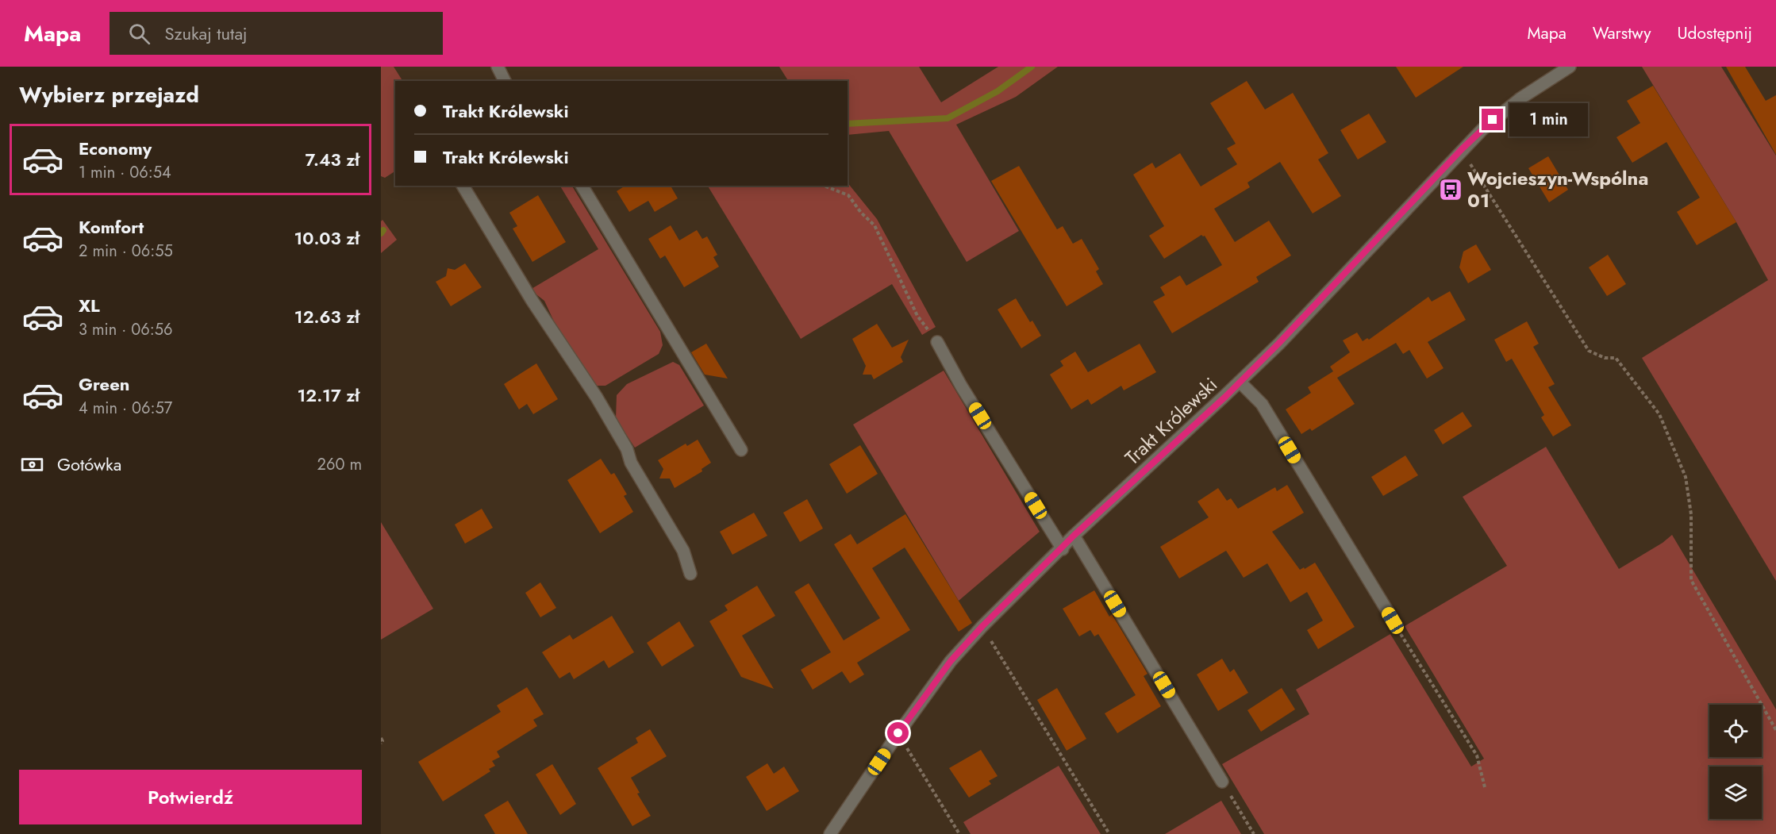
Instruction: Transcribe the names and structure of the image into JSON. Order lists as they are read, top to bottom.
{
  "streets": {
    "street": ["Trakt Królewski"]
  },
  "places": {
    "bus stop": ["Wojcieszyn-Wspólna 01"]
  },
  "page": {
    "header": "Mapa",
    "search": "Szukaj tutaj",
    "nav": ["Mapa", "Warstwy", "Udostępnij"],
    "heading": "Wybierz przejazd",
    "banner": ["Trakt Królewski", "Trakt Królewski"],
    "bubble": "1 min",
    "list": [
      {
        "name": "Economy",
        "note": "1 min · 06:54",
        "value": "7.43 zł"
      },
      {
        "name": "Komfort",
        "note": "2 min · 06:55",
        "value": "10.03 zł"
      },
      {
        "name": "XL",
        "note": "3 min · 06:56",
        "value": "12.63 zł"
      },
      {
        "name": "Green",
        "note": "4 min · 06:57",
        "value": "12.17 zł"
      }
    ],
    "pay": ["Gotówka", "260 m"],
    "buttons": "Potwierdź"
  }
}
